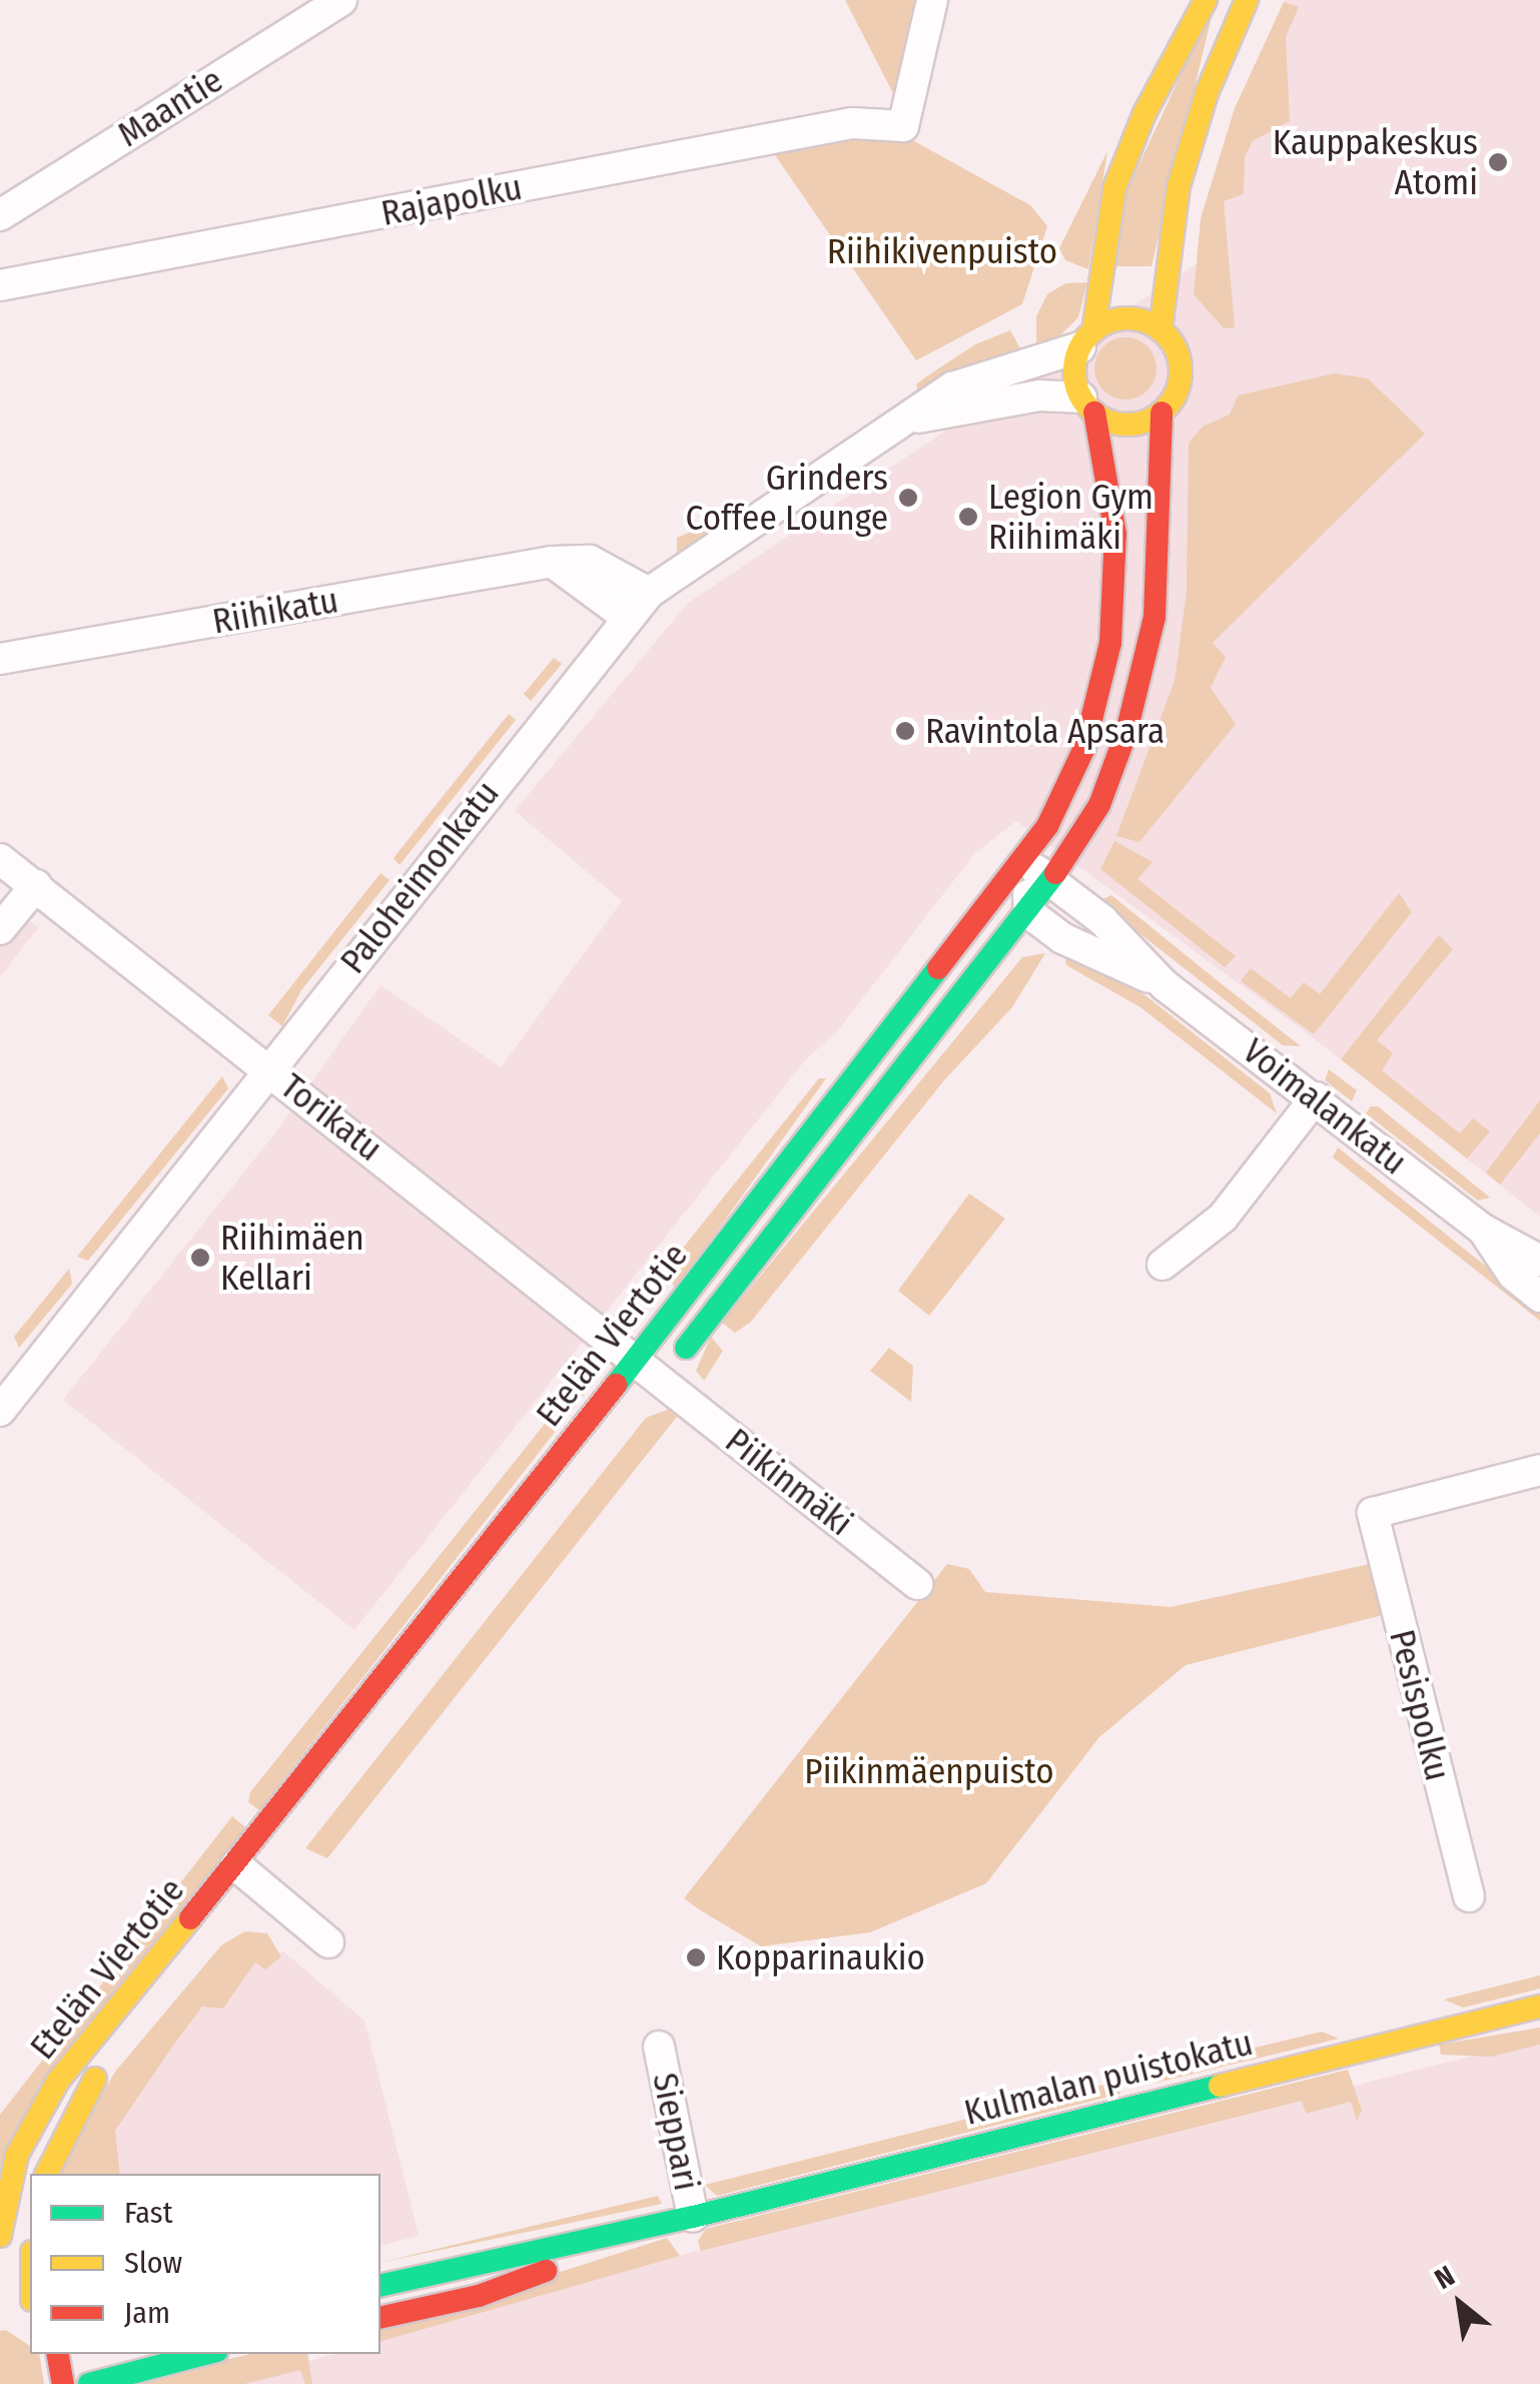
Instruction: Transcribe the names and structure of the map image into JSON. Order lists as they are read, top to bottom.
{
  "streets": {
    "street": [
      "Maantie",
      "Rajapolku",
      "Riihikatu",
      "Paloheimonkatu",
      "Voimalankatu",
      "Torikatu",
      "Etelän Viertotie",
      "Piikinmäki",
      "Pesispolku",
      "Kulmalan puistokatu",
      "Sieppari"
    ]
  },
  "crossings": [
    ["Riihikatu", "Paloheimonkatu"],
    ["Paloheimonkatu", "Torikatu"],
    ["Paloheimonkatu", "Etelän Viertotie"],
    ["Voimalankatu", "Etelän Viertotie"],
    ["Torikatu", "Etelän Viertotie"],
    ["Torikatu", "Piikinmäki"],
    ["Etelän Viertotie", "Piikinmäki"],
    ["Kulmalan puistokatu", "Sieppari"]
  ],
  "parks": ["Riihikivenpuisto", "Piikinmäenpuisto"],
  "places": [
    "Kauppakeskus Atomi",
    "Grinders Coffee Lounge",
    "Legion Gym Riihimäki",
    "Ravintola Apsara",
    "Riihimäen Kellari",
    "Kopparinaukio"
  ],
  "legend": ["Fast", "Slow", "Jam"],
  "north": "top left"
}
